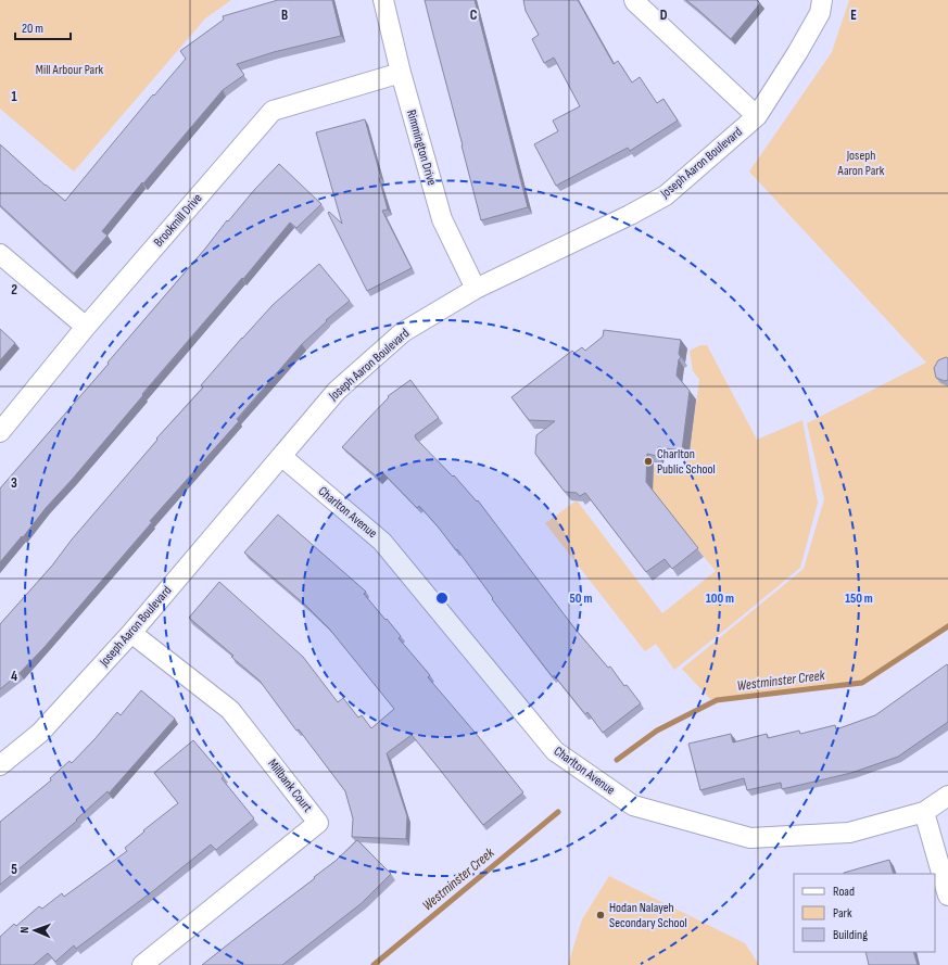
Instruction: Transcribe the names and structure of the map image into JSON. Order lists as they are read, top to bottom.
{
  "streets": {
    "street": [
      "Rimmington Drive",
      "Joseph Aaron Boulevard",
      "Brookmill Drive",
      "Charlton Avenue",
      "Millbank Court"
    ]
  },
  "crossings": [
    ["Rimmington Drive", "Joseph Aaron Boulevard"],
    ["Rimmington Drive", "Brookmill Drive"],
    ["Joseph Aaron Boulevard", "Charlton Avenue"],
    ["Joseph Aaron Boulevard", "Millbank Court"]
  ],
  "water": ["Westminster Creek"],
  "parks": ["Mill Arbour Park", "Joseph Aaron Park"],
  "places": ["Charlton Public School", "Hodan Nalayeh Secondary School"],
  "legend": ["Road", "Park", "Building"],
  "scale_bar": "20 m",
  "north": "left",
  "grid": {
    "columns": [
      "B",
      "C",
      "D",
      "E"
    ],
    "rows": [
      "1",
      "2",
      "3",
      "4",
      "5"
    ]
  },
  "rings": ["50 m", "100 m", "150 m"]
}
